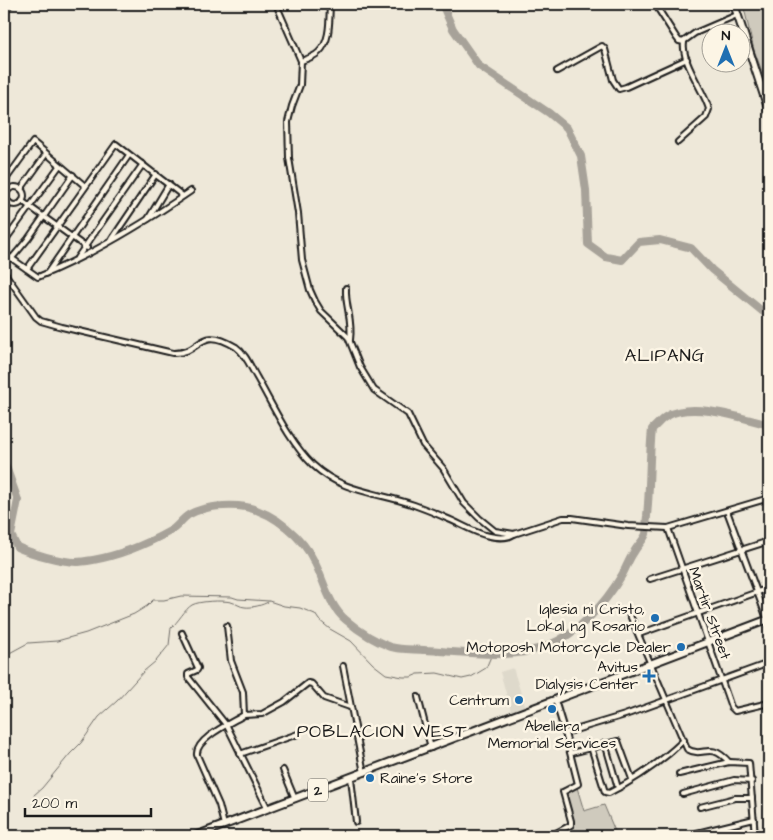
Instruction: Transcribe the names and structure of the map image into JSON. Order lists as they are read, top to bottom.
{
  "streets": {
    "main road": ["2"],
    "street": ["Martir Street"]
  },
  "crossings": [
    ["Martir Street", "2"]
  ],
  "districts": ["ALIPANG", "POBLACION WEST"],
  "places": {
    "other": [
      "Iglesia ni Cristo, Lokal ng Rosario",
      "Motoposh Motorcycle Dealer",
      "Centrum",
      "Abellera Memorial Services",
      "Raine's Store"
    ],
    "health": ["Avitus Dialysis Center"]
  },
  "scale_bar": "200 m",
  "north": "top"
}
